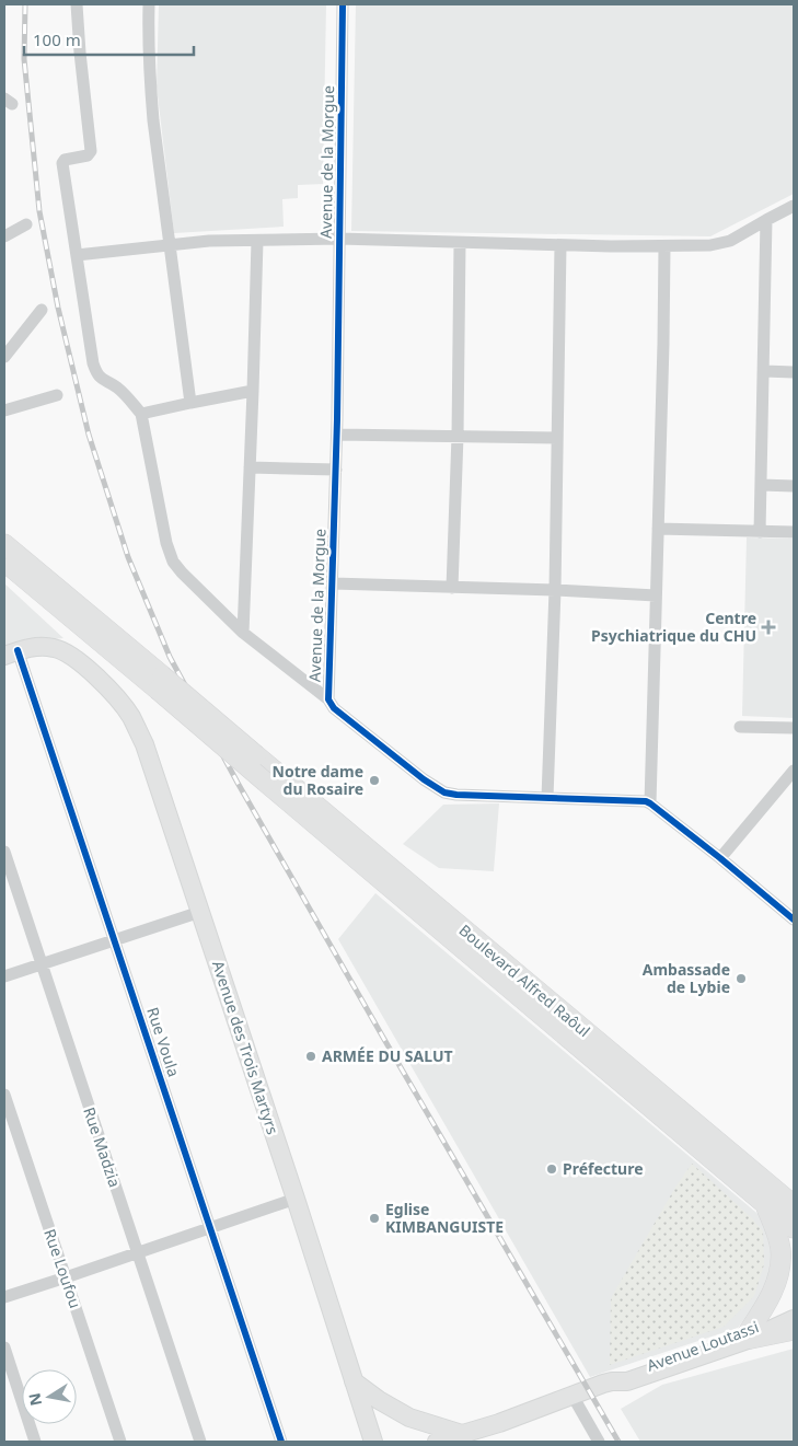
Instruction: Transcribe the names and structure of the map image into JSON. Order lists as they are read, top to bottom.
{
  "streets": {
    "main road": ["Boulevard Alfred Raôul", "Avenue des Trois Martyrs", "Avenue Loutassi"],
    "street": [
      "Avenue de la Morgue",
      "Rue Voula",
      "Rue Madzia",
      "Rue Loufou"
    ]
  },
  "crossings": [
    ["Rue Voula", "Avenue des Trois Martyrs"]
  ],
  "places": {
    "health": ["Centre Psychiatrique du CHU"],
    "other": [
      "Notre dame du Rosaire",
      "Ambassade de Lybie",
      "ARMÉE DU SALUT",
      "Préfecture",
      "Eglise KIMBANGUISTE"
    ]
  },
  "scale_bar": "100 m",
  "north": "left"
}
